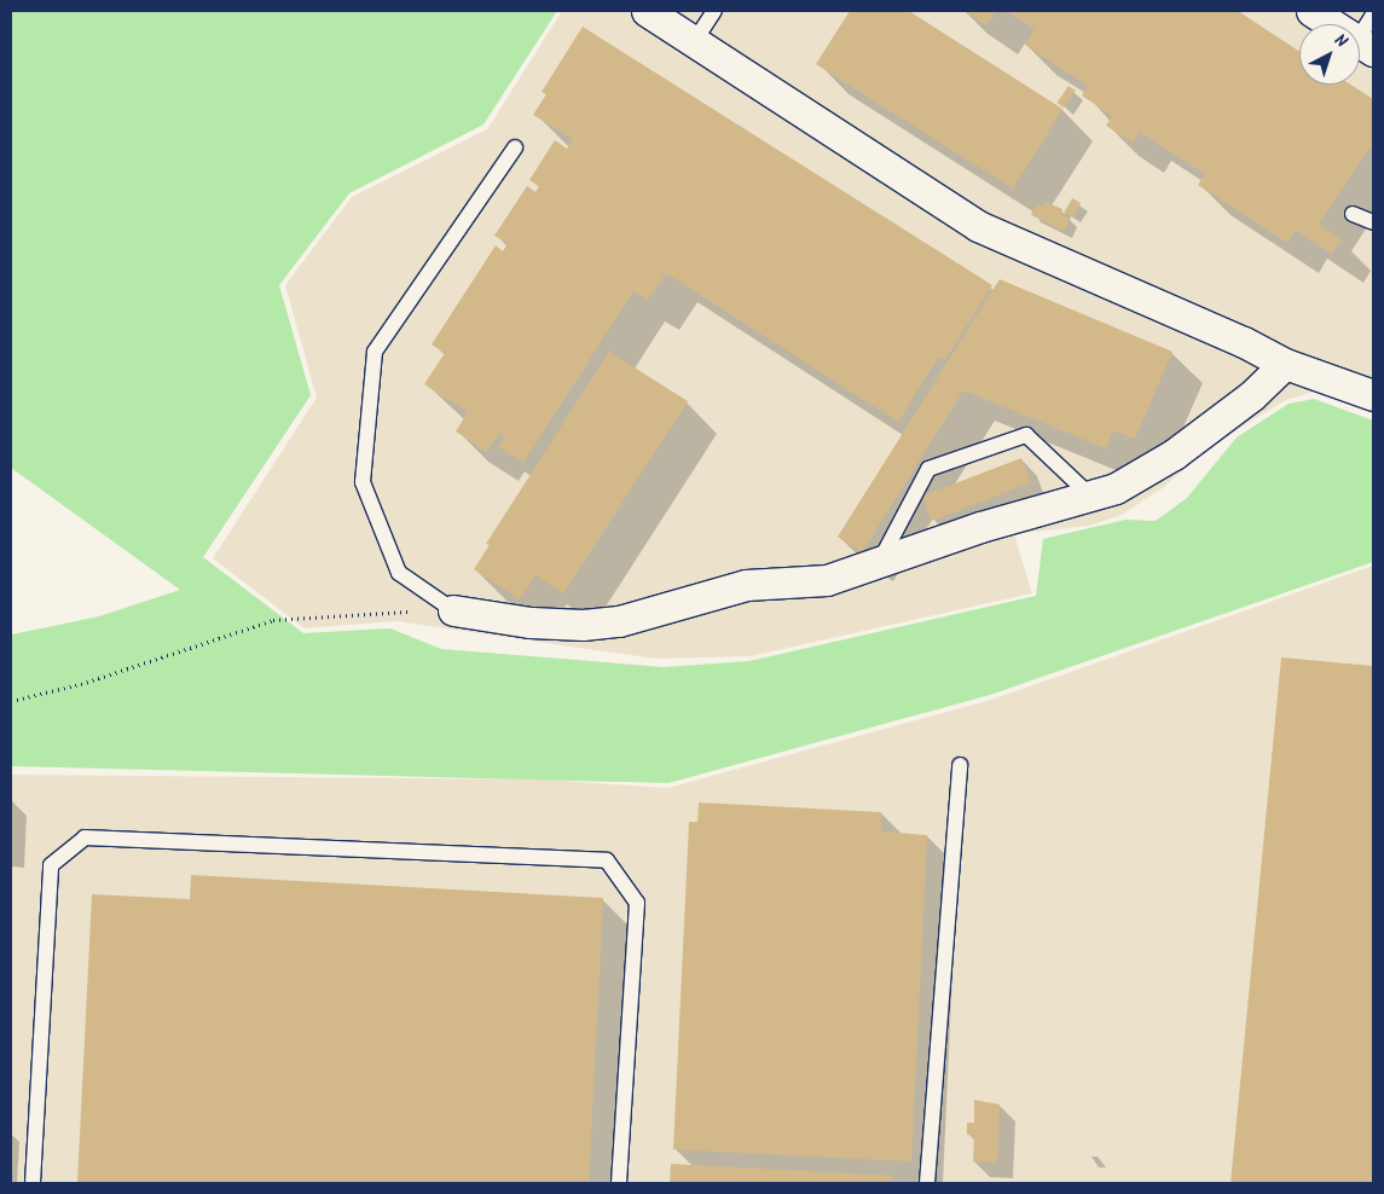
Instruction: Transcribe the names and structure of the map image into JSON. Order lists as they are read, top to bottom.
{
  "north": "top right"
}
